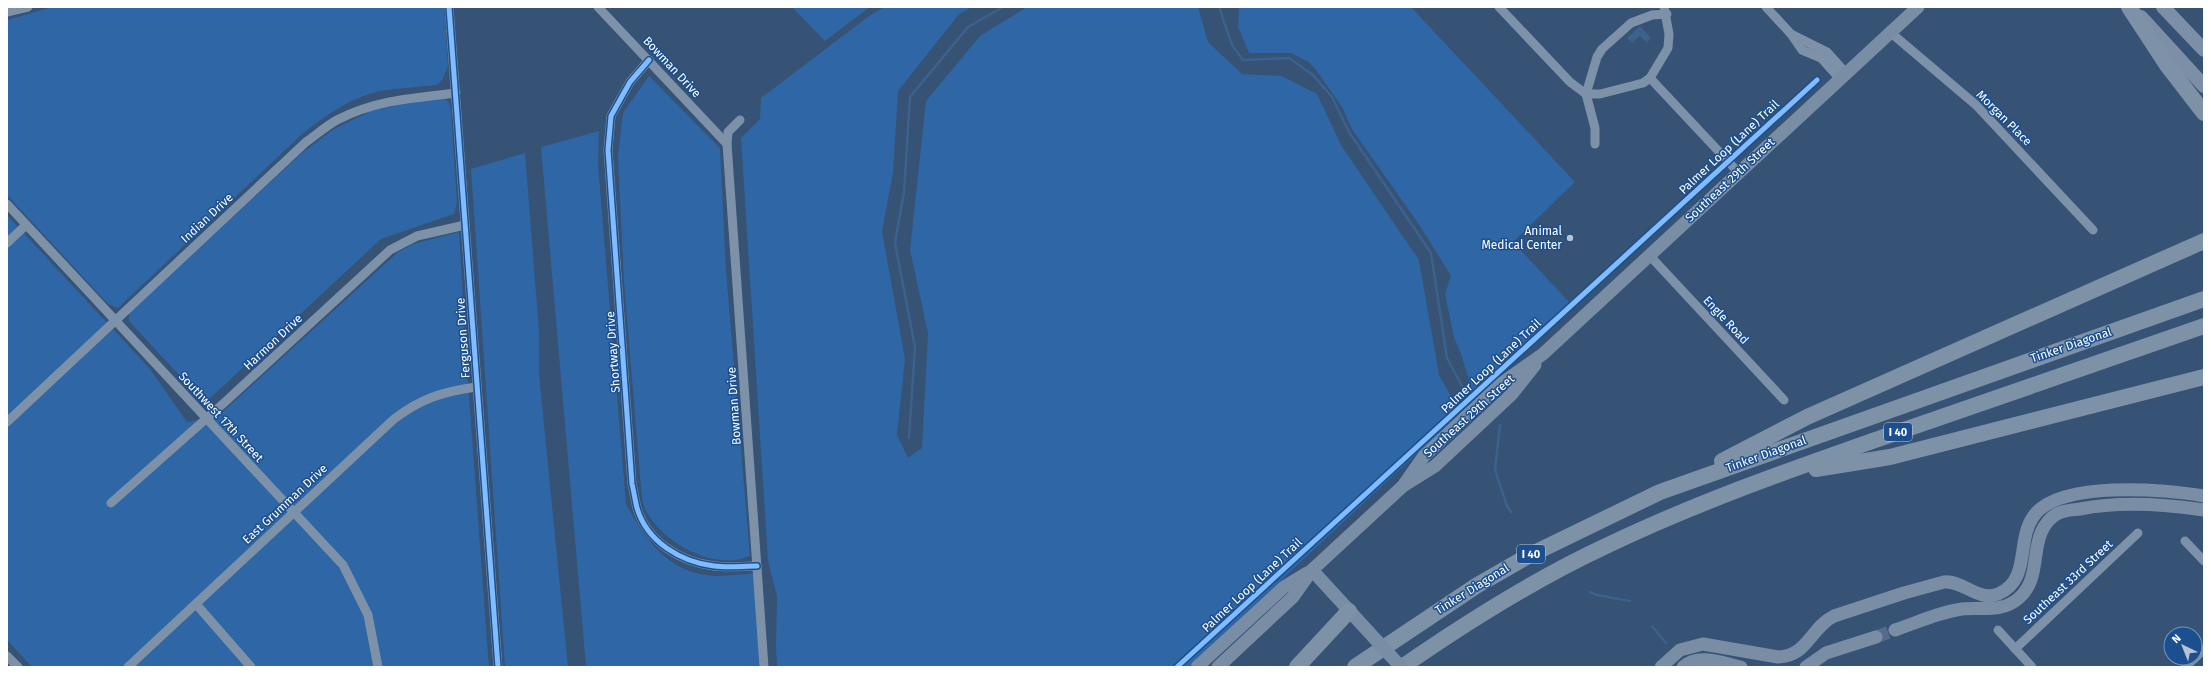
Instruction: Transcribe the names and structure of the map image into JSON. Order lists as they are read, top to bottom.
{
  "streets": {
    "highway": ["Tinker Diagonal", "I 40"],
    "main road": ["Southeast 29th Street"],
    "street": [
      "Bowman Drive",
      "Morgan Place",
      "Indian Drive",
      "Engle Road",
      "Ferguson Drive",
      "Harmon Drive",
      "Shortway Drive",
      "Southwest 17th Street",
      "East Grumman Drive",
      "Southeast 33rd Street"
    ],
    "cycle path": ["Palmer Loop (Lane) Trail"]
  },
  "crossings": [
    ["Bowman Drive", "Shortway Drive"],
    ["Morgan Place", "Southeast 29th Street"],
    ["Southeast 29th Street", "Engle Road"],
    ["Indian Drive", "Ferguson Drive"],
    ["Indian Drive", "Southwest 17th Street"],
    ["Ferguson Drive", "Harmon Drive"],
    ["Ferguson Drive", "East Grumman Drive"],
    ["Harmon Drive", "Southwest 17th Street"],
    ["Southwest 17th Street", "East Grumman Drive"]
  ],
  "places": ["Animal Medical Center"],
  "north": "top left"
}
